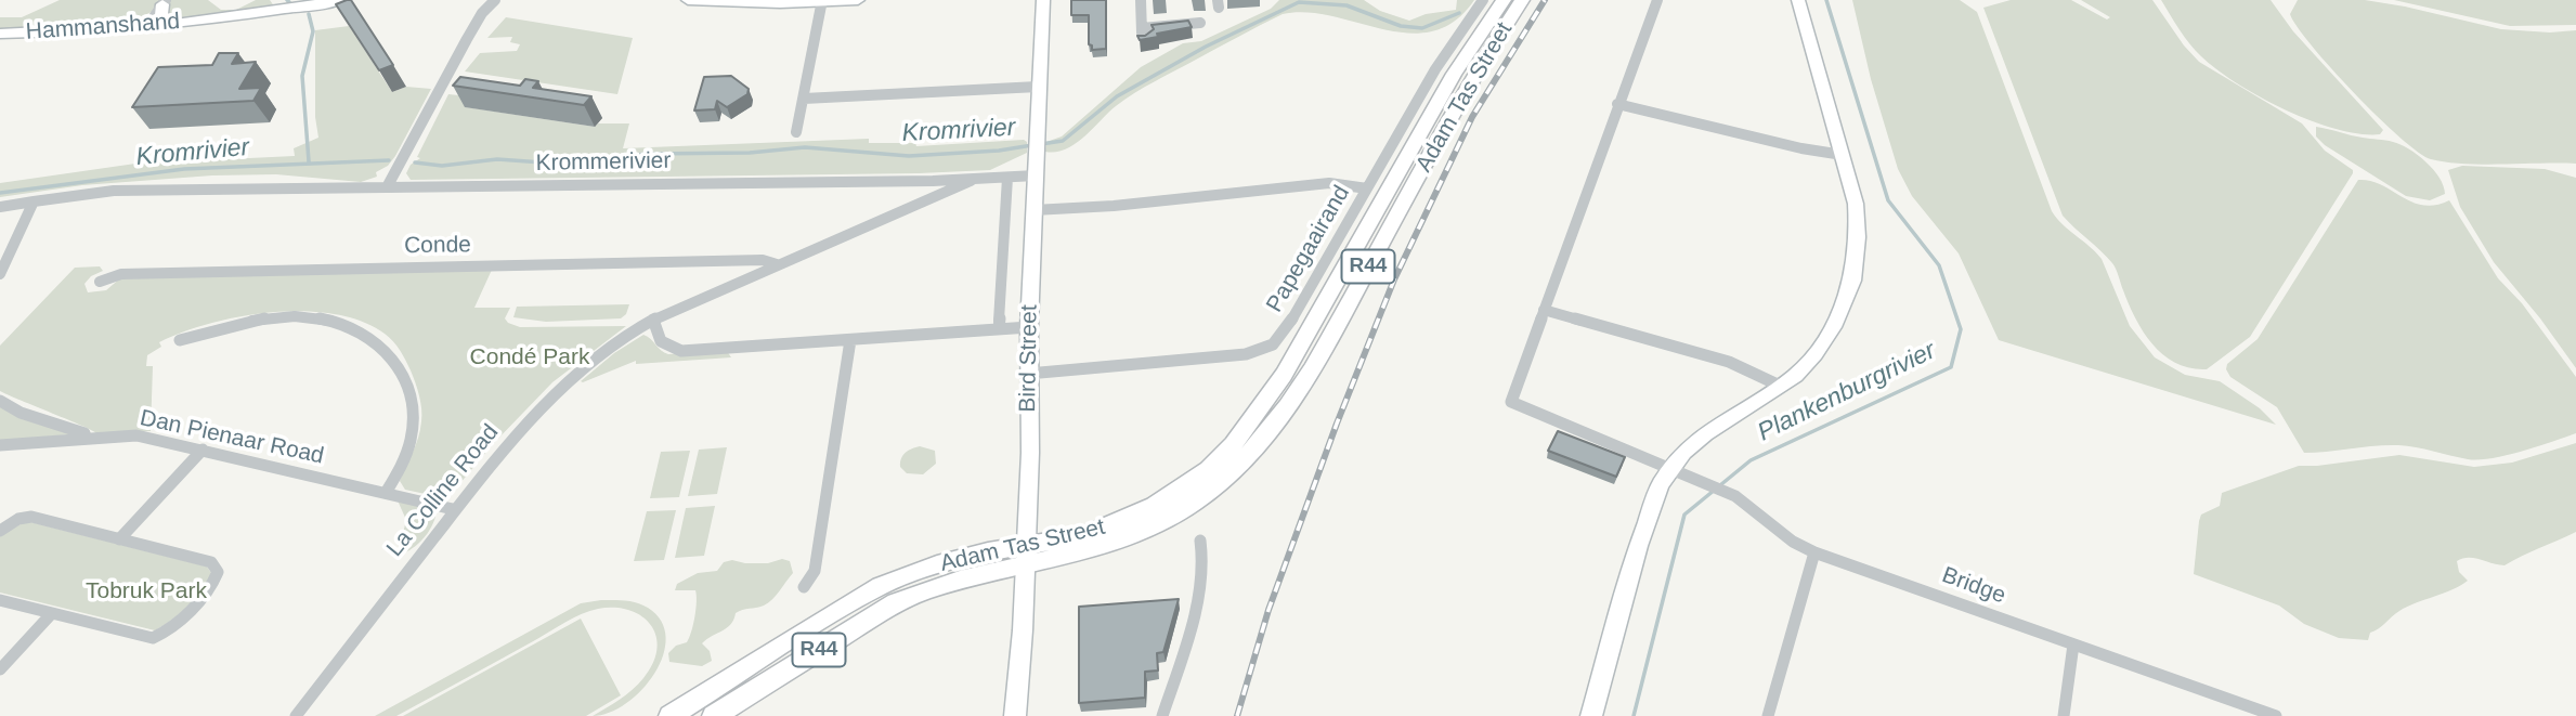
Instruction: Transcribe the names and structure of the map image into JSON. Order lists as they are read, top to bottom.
{
  "streets": {
    "main road": ["Adam Tas Street", "R44"],
    "street": [
      "Hammanshand",
      "Krommerivier",
      "Conde",
      "Papegaairand",
      "Bird Street",
      "Dan Pienaar Road",
      "La Colline Road",
      "Bridge"
    ]
  },
  "crossings": [
    ["Adam Tas Street", "Bird Street"],
    ["Krommerivier", "Bird Street"],
    ["Krommerivier", "La Colline Road"],
    ["Conde", "La Colline Road"],
    ["Papegaairand", "Bird Street"],
    ["Dan Pienaar Road", "La Colline Road"]
  ],
  "water": ["Kromrivier", "Plankenburgrivier"],
  "parks": ["Condé Park", "Tobruk Park"]
}
